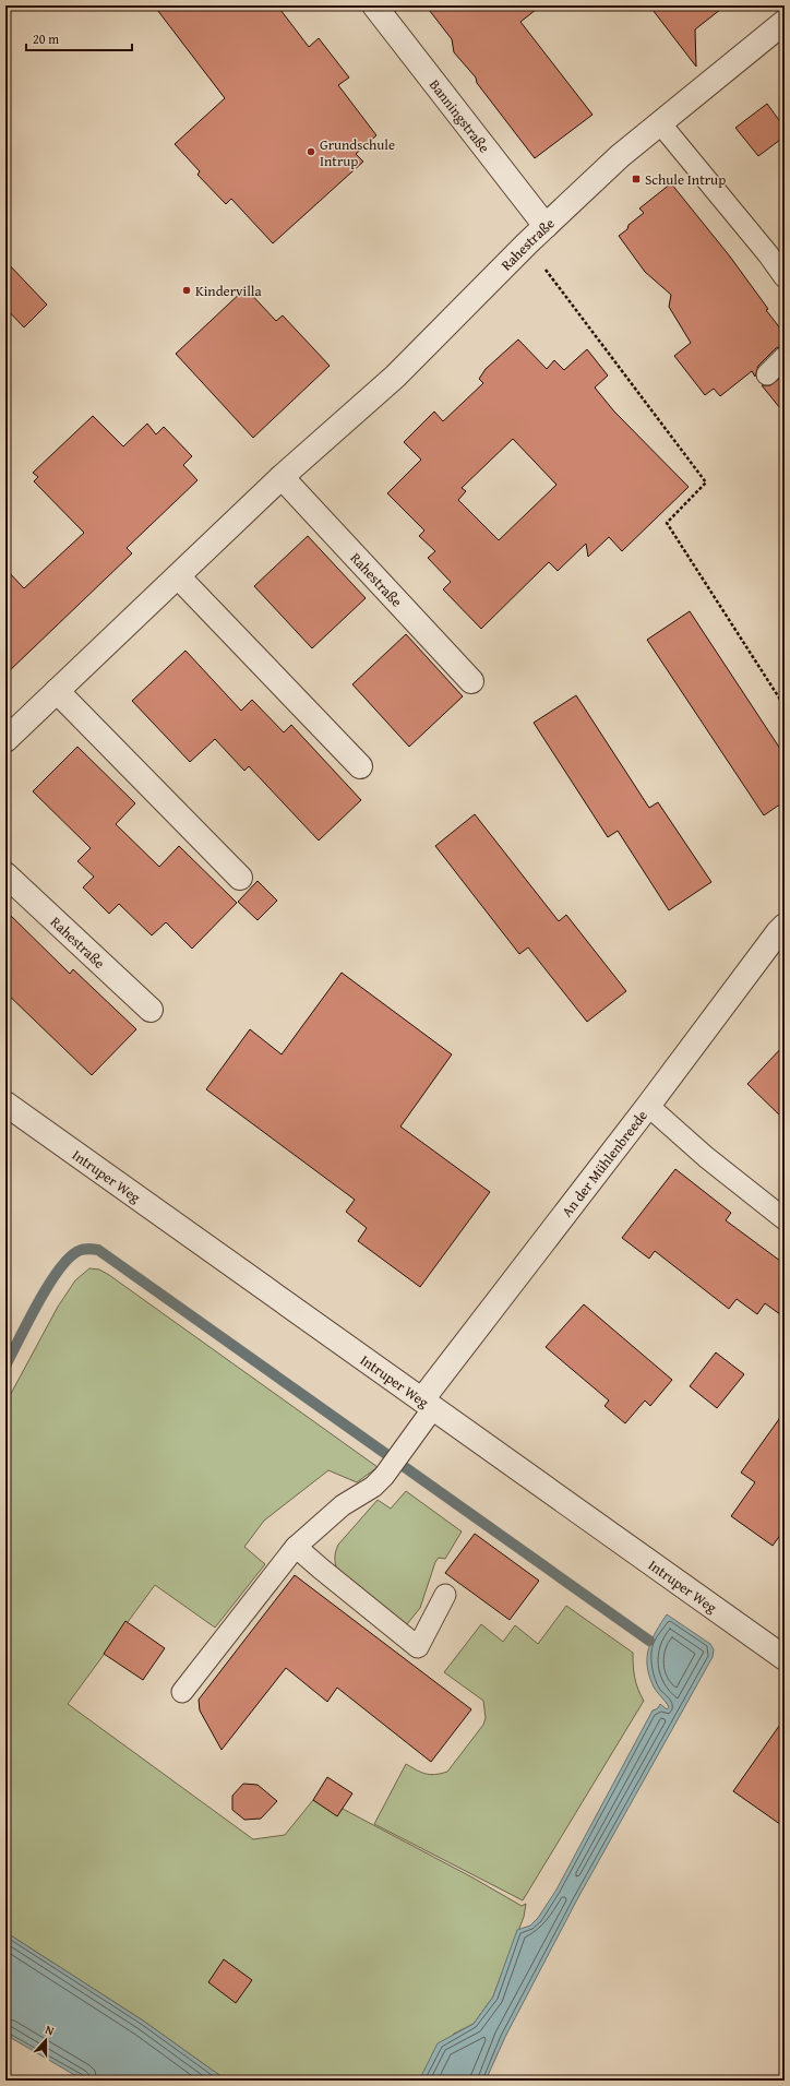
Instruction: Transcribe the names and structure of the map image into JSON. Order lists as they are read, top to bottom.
{
  "streets": {
    "street": [
      "Banningstraße",
      "Rahestraße",
      "An der Mühlenbreede",
      "Intruper Weg"
    ]
  },
  "crossings": [
    ["Banningstraße", "Rahestraße"],
    ["An der Mühlenbreede", "Intruper Weg"]
  ],
  "places": {
    "other": ["Grundschule Intrup", "Kindervilla"],
    "transit": ["Schule Intrup"]
  },
  "scale_bar": "20 m",
  "north": "top"
}
